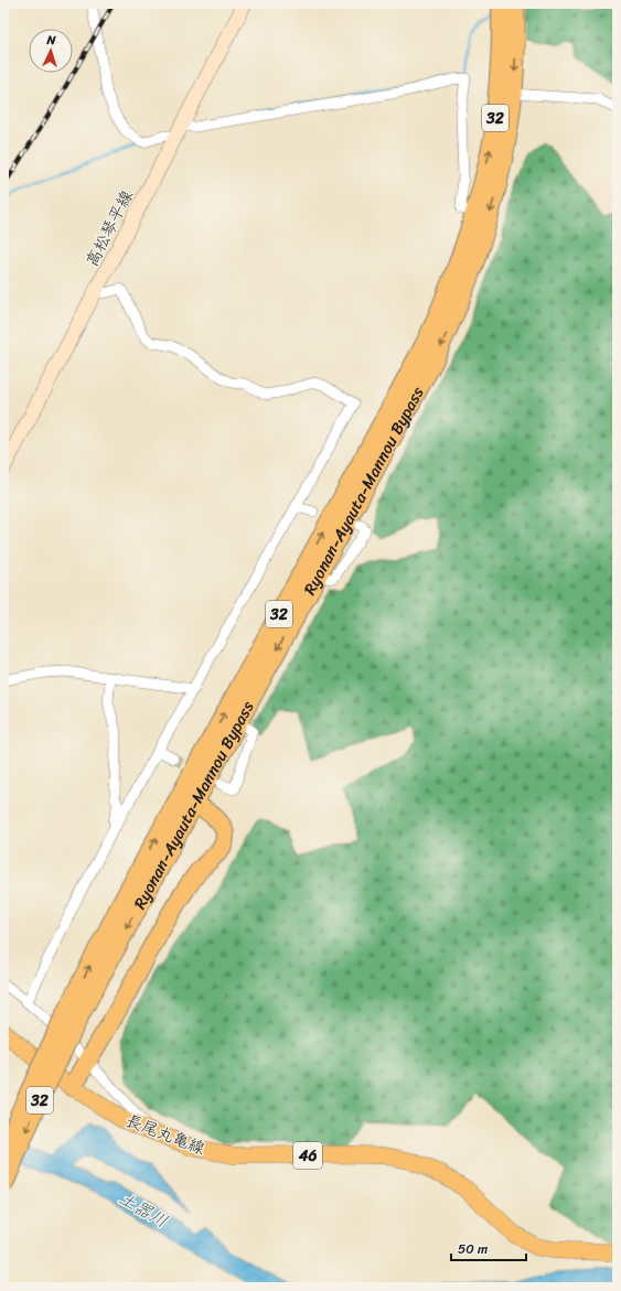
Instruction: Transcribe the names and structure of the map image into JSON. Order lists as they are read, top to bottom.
{
  "streets": {
    "highway": ["32", "Ryonan-Ayauta-Mannou Bypass"],
    "main road": ["高松琴平線", "長尾丸亀線", "46"]
  },
  "water": ["土器川"],
  "scale_bar": "50 m",
  "north": "top"
}
